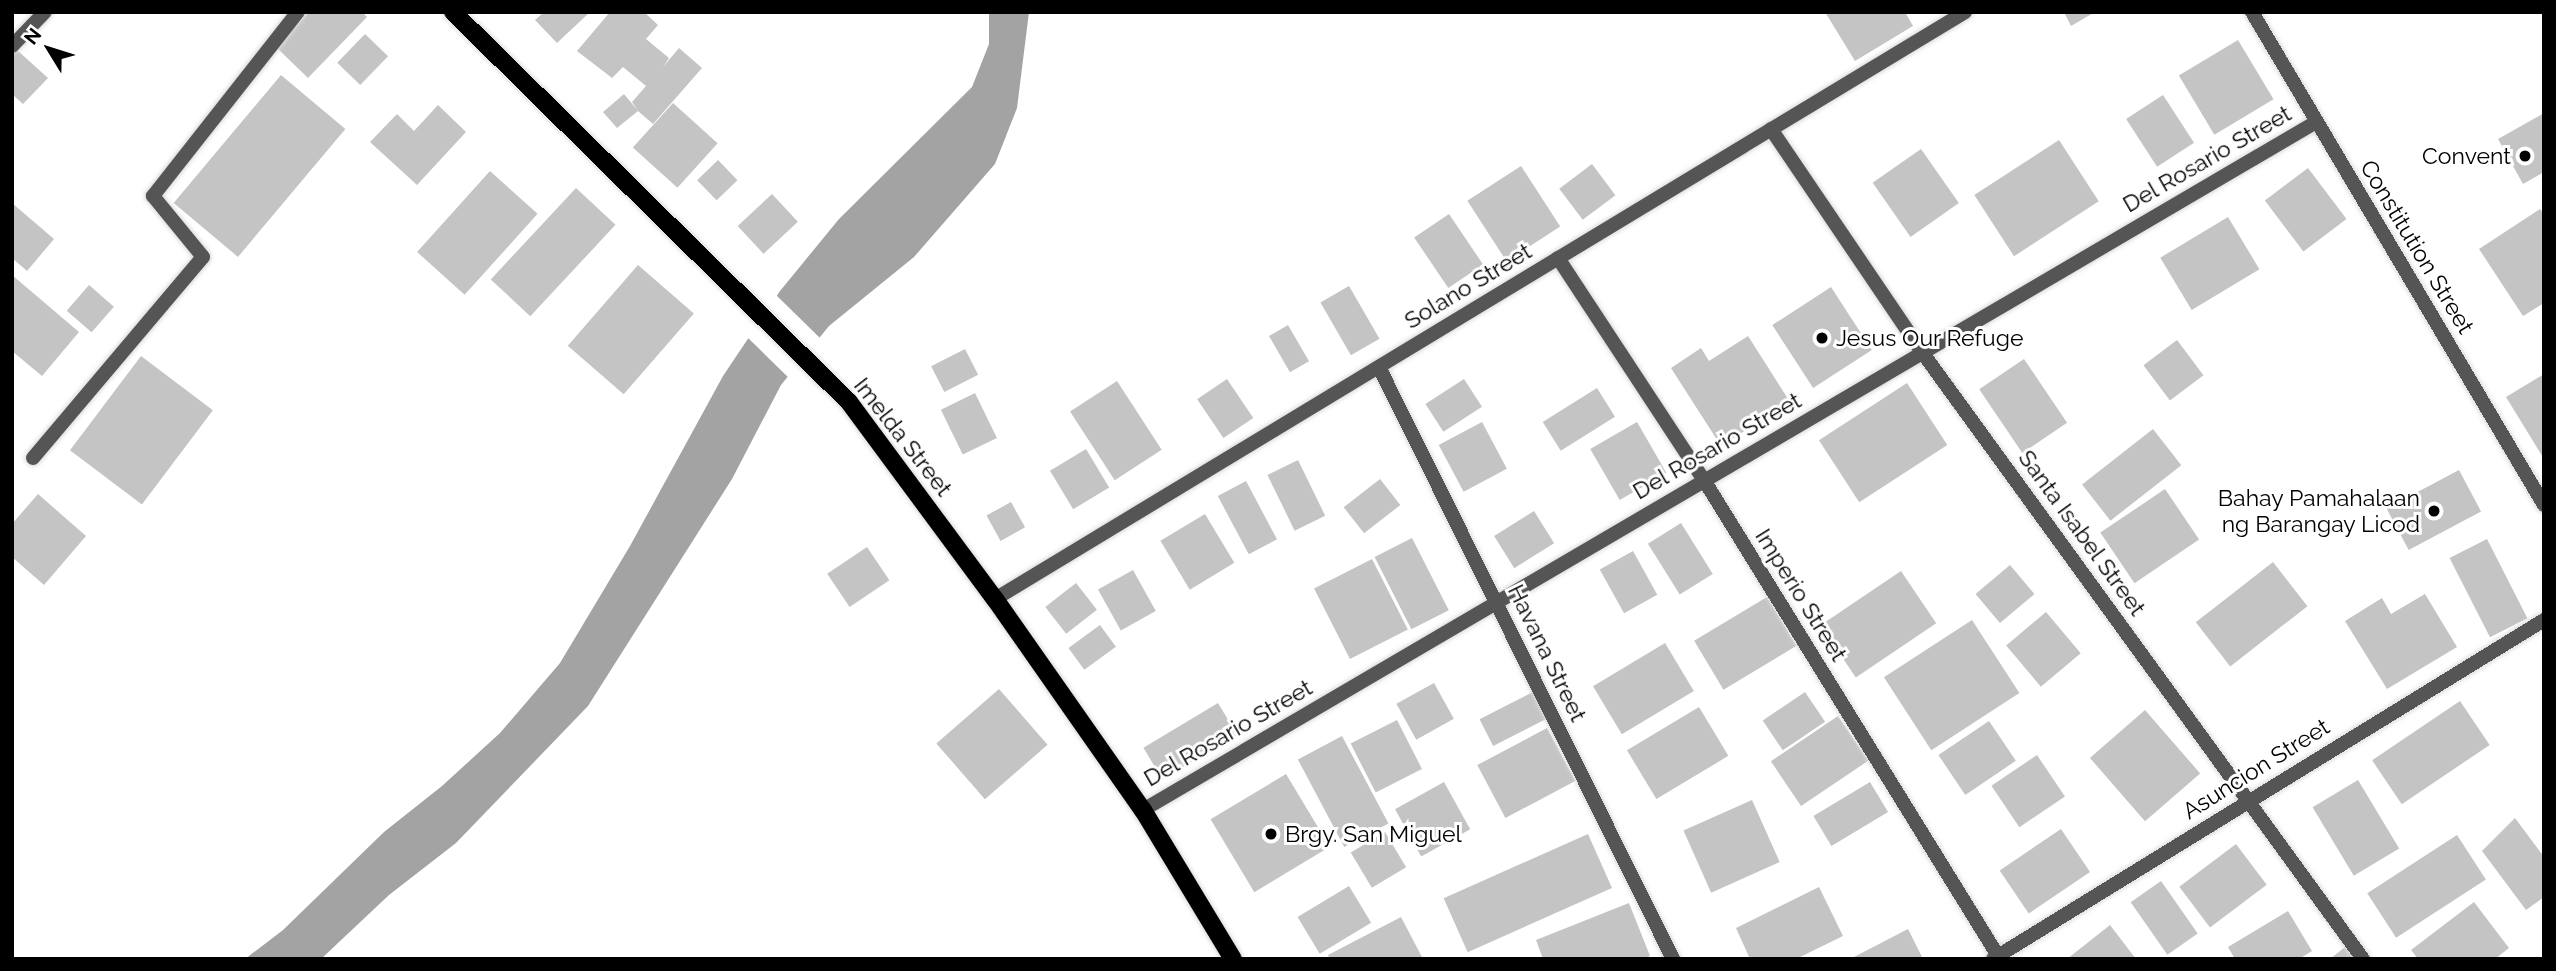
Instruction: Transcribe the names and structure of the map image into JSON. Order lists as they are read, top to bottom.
{
  "streets": {
    "main road": ["Imelda Street"],
    "street": [
      "Del Rosario Street",
      "Constitution Street",
      "Solano Street",
      "Santa Isabel Street",
      "Imperio Street",
      "Havana Street",
      "Asuncion Street"
    ]
  },
  "crossings": [
    ["Del Rosario Street", "Constitution Street"],
    ["Del Rosario Street", "Imelda Street"],
    ["Del Rosario Street", "Santa Isabel Street"],
    ["Del Rosario Street", "Imperio Street"],
    ["Del Rosario Street", "Havana Street"],
    ["Solano Street", "Imelda Street"],
    ["Solano Street", "Santa Isabel Street"],
    ["Solano Street", "Imperio Street"],
    ["Solano Street", "Havana Street"],
    ["Santa Isabel Street", "Asuncion Street"],
    ["Imperio Street", "Asuncion Street"]
  ],
  "places": [
    "Convent",
    "Jesus Our Refuge",
    "Bahay Pamahalaan ng Barangay Licod",
    "Brgy. San Miguel"
  ],
  "north": "top left"
}
